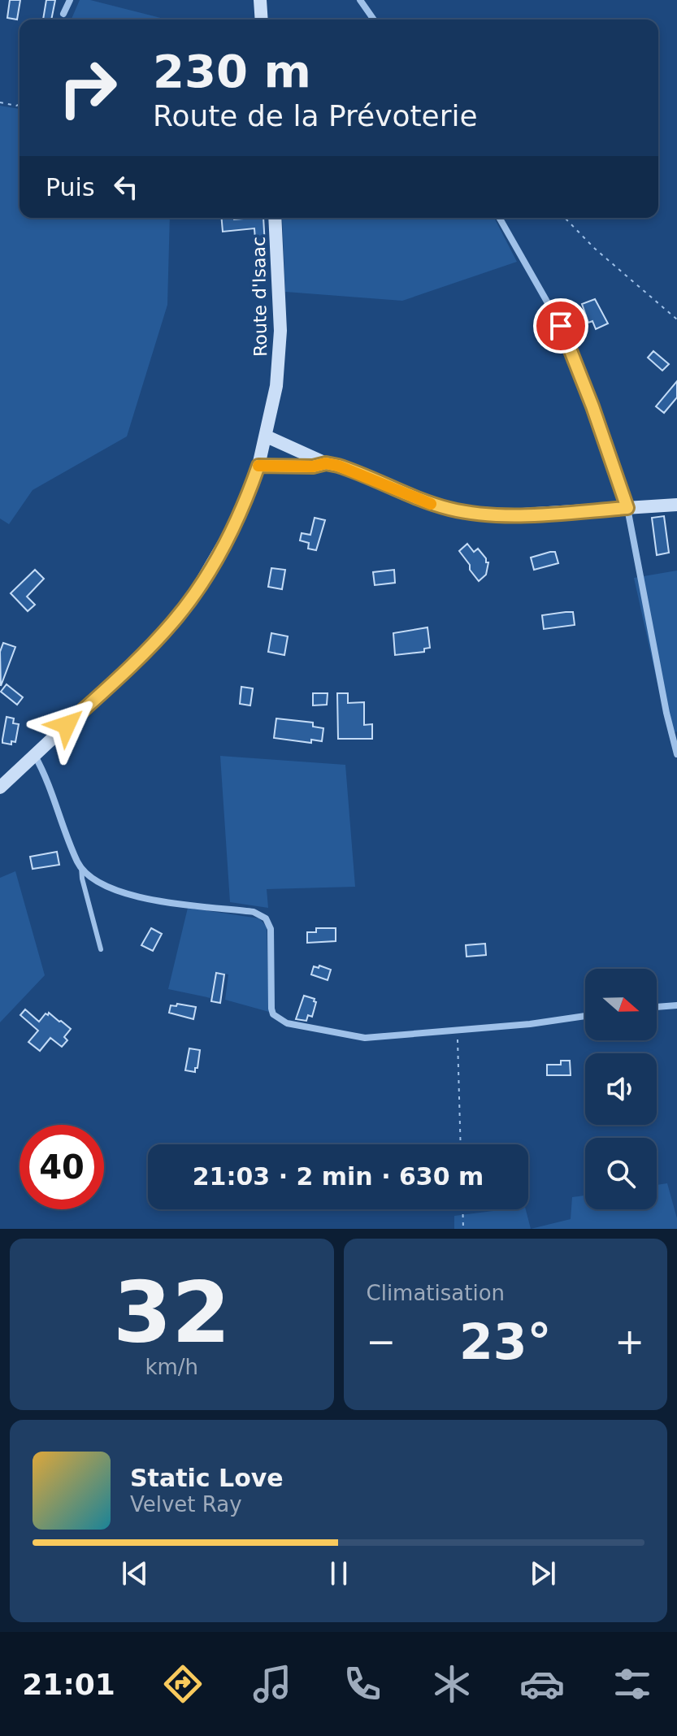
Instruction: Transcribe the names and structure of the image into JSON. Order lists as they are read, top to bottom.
{
  "streets": {
    "street": ["Route d'Isaac"]
  },
  "north": "right",
  "page": {
    "turn": ["230 m", "Route de la Prévoterie"],
    "then": "Puis",
    "limit": "40",
    "trip": "21:03 · 2 min · 630 m",
    "tile": [
      ["32", "km/h"],
      "Climatisation"
    ],
    "heat": ["−", "23°", "+"],
    "song": ["Static Love", "Velvet Ray"],
    "tabs": "21:01"
  }
}
